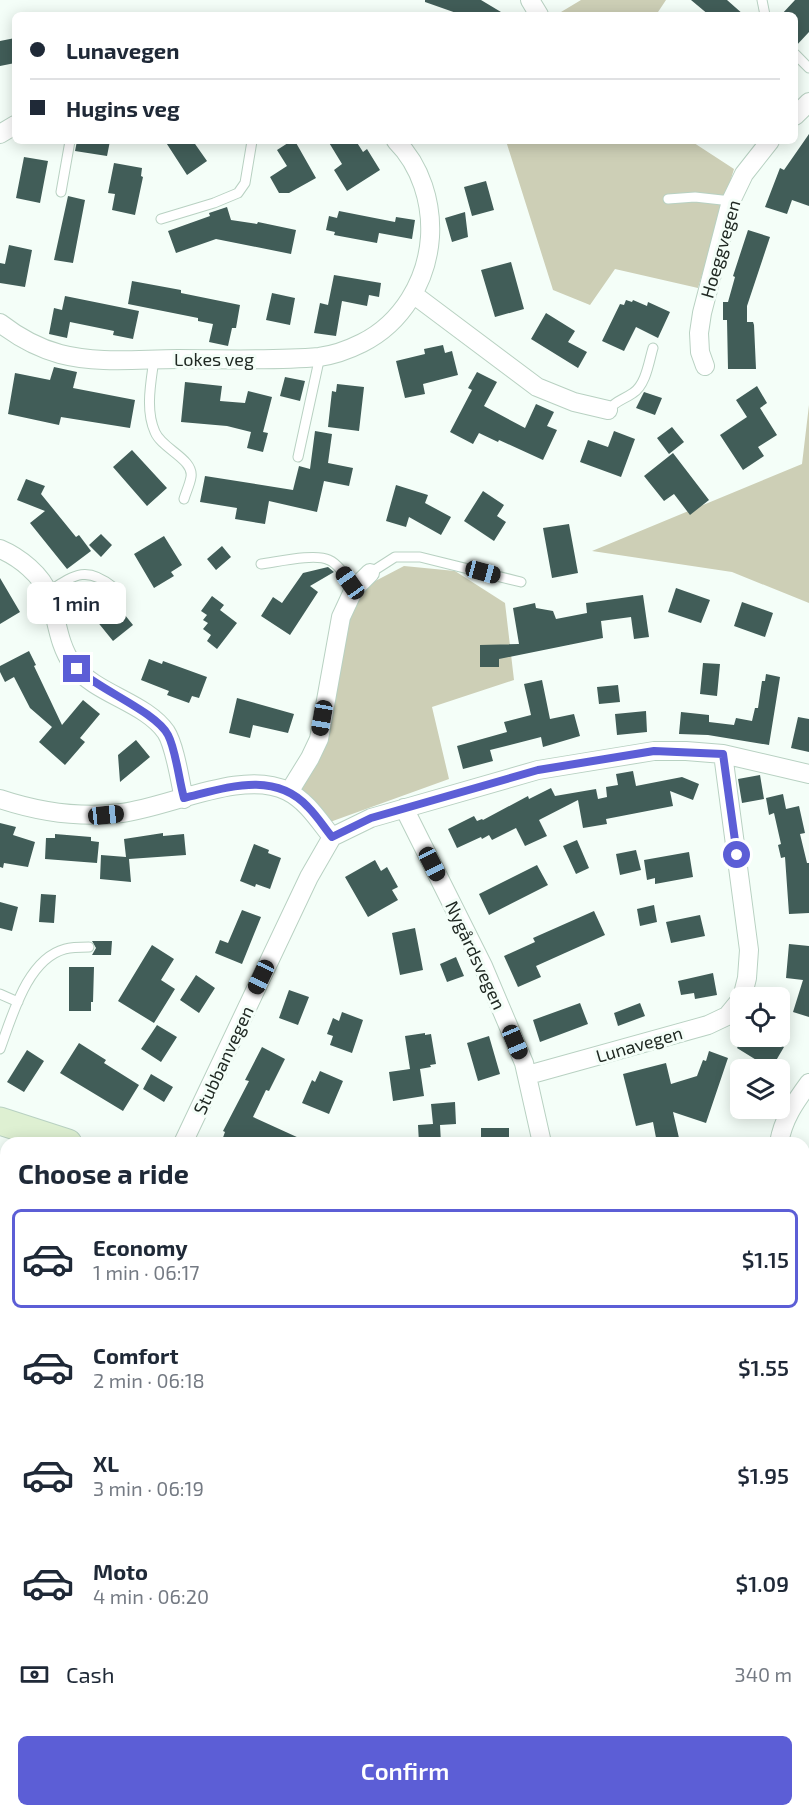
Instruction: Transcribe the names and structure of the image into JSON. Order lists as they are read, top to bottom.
{
  "streets": {
    "street": [
      "Hoeggvegen",
      "Lokes veg",
      "Nygårdsvegen",
      "Lunavegen",
      "Stubbanvegen"
    ]
  },
  "crossings": [
    ["Nygårdsvegen", "Lunavegen"]
  ],
  "page": {
    "banner": ["Lunavegen", "Hugins veg"],
    "bubble": "1 min",
    "heading": "Choose a ride",
    "list": [
      {
        "name": "Economy",
        "note": "1 min · 06:17",
        "value": "$1.15"
      },
      {
        "name": "Comfort",
        "note": "2 min · 06:18",
        "value": "$1.55"
      },
      {
        "name": "XL",
        "note": "3 min · 06:19",
        "value": "$1.95"
      },
      {
        "name": "Moto",
        "note": "4 min · 06:20",
        "value": "$1.09"
      }
    ],
    "pay": ["Cash", "340 m"],
    "buttons": "Confirm"
  }
}
